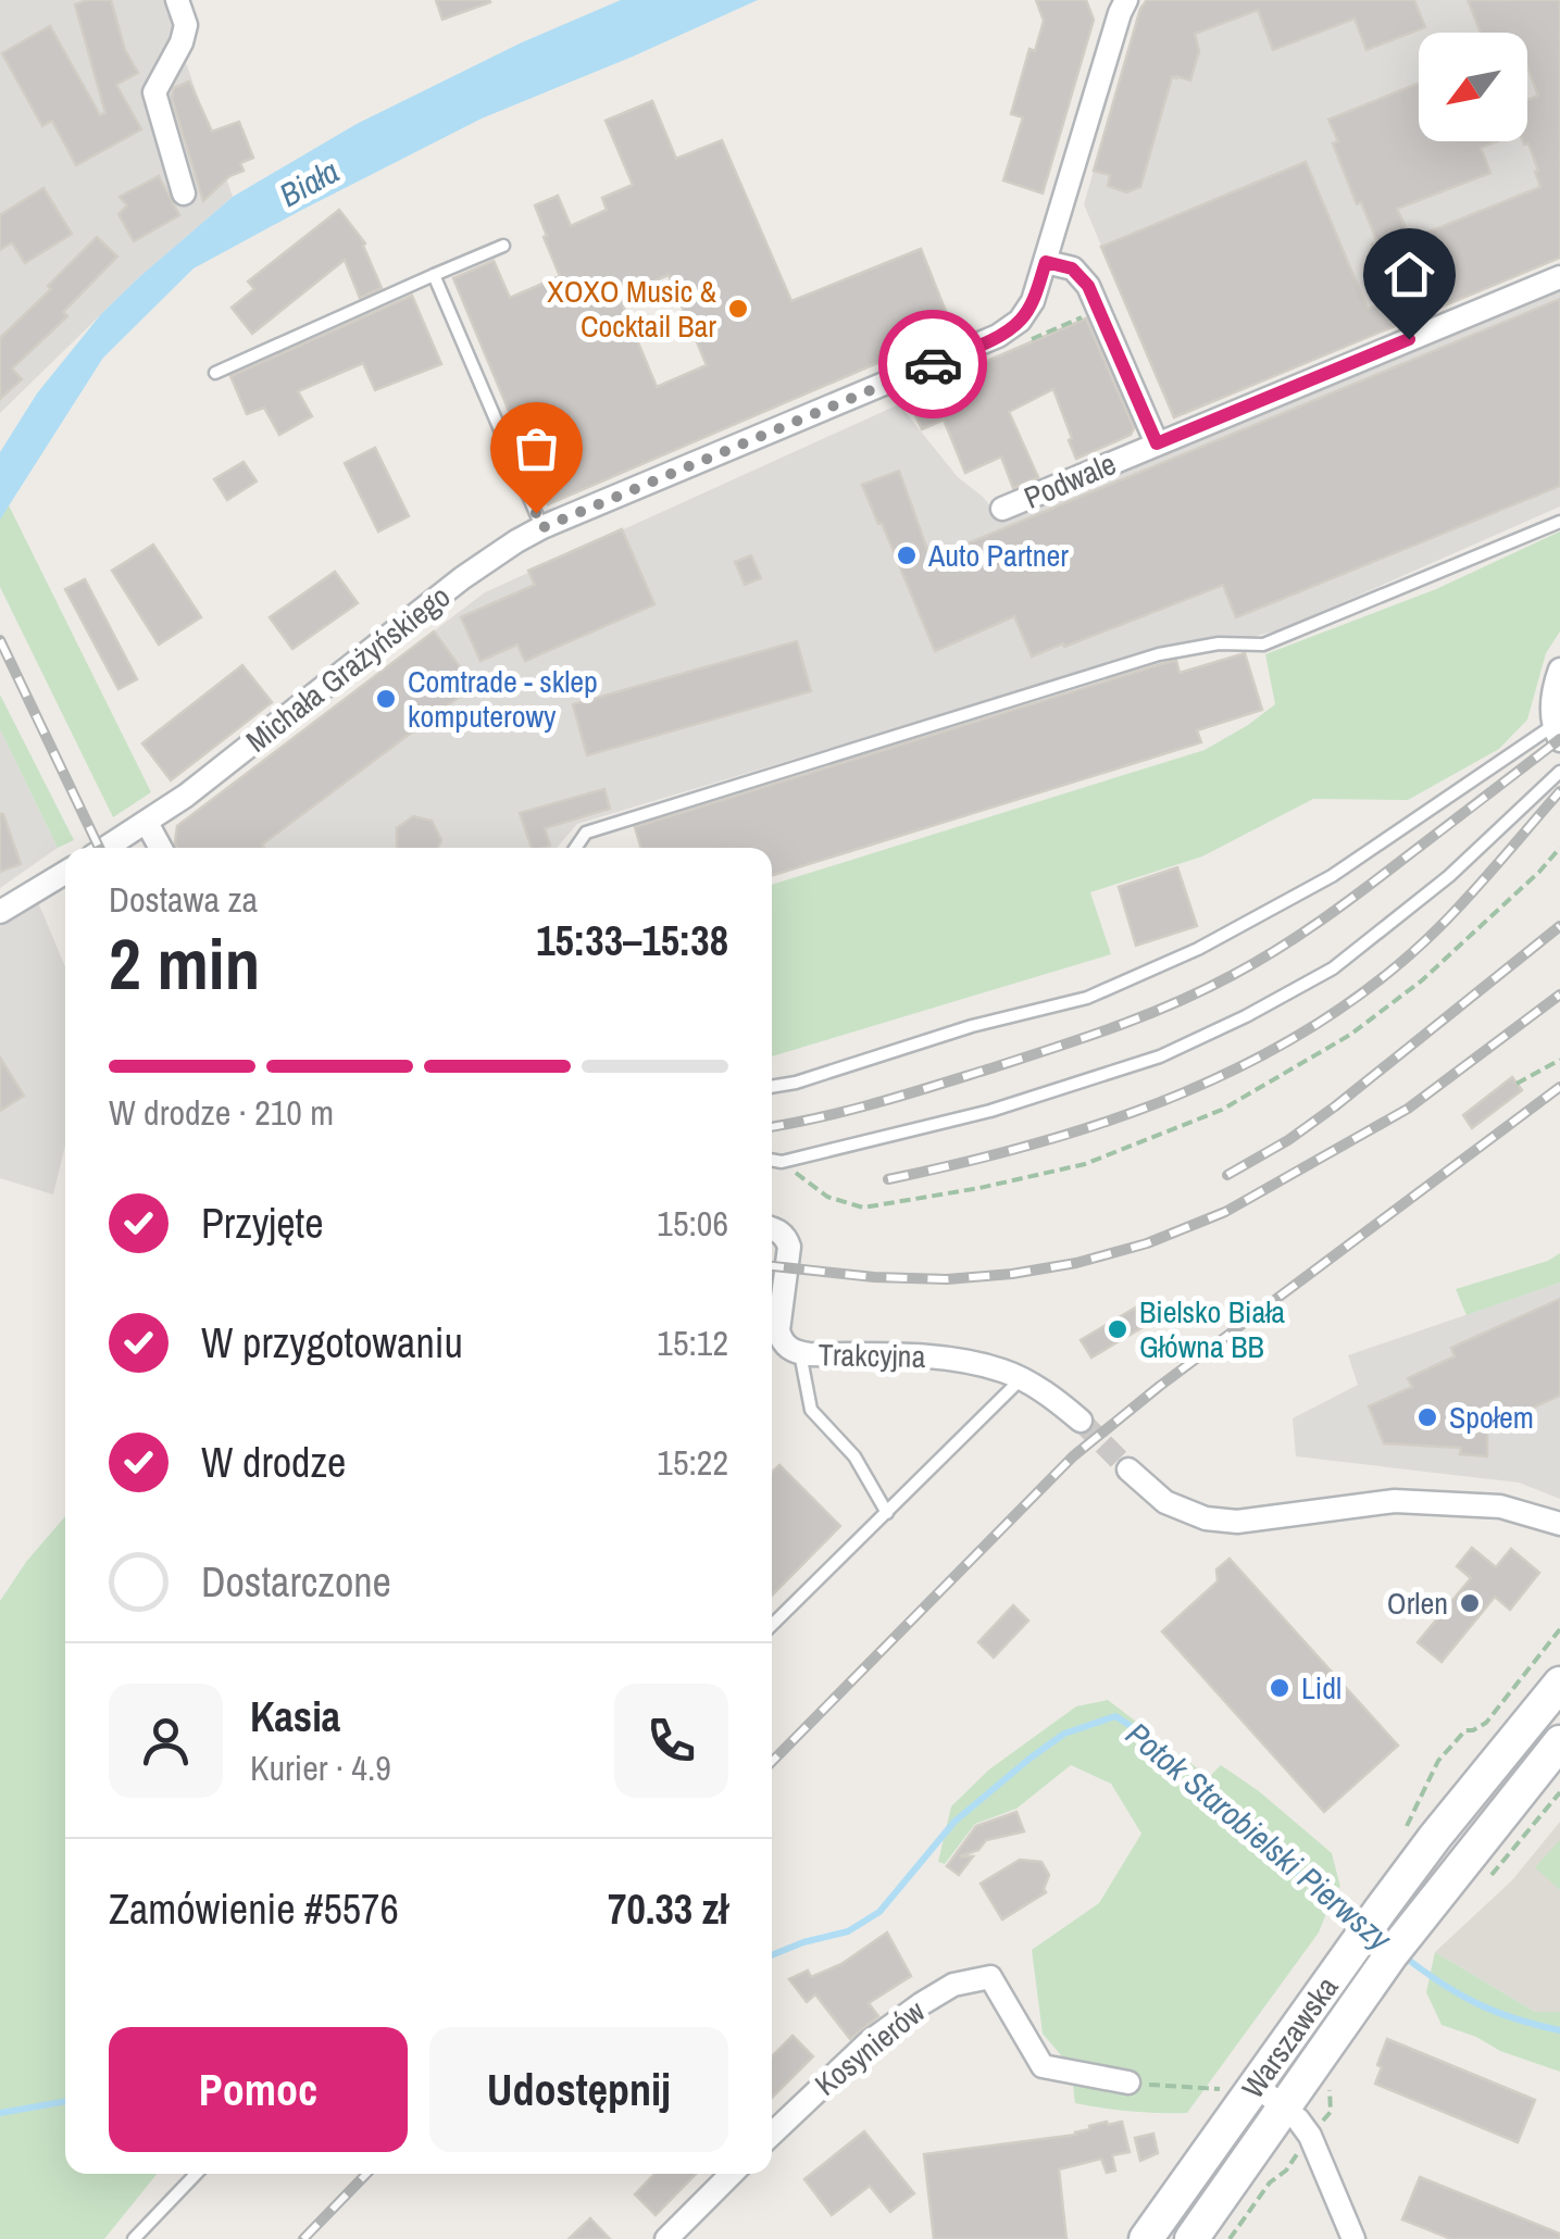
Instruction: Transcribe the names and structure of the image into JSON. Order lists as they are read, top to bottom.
{
  "streets": {
    "main road": ["Warszawska"],
    "street": [
      "Podwale",
      "Michała Grażyńskiego",
      "Trakcyjna",
      "Kosynierów"
    ]
  },
  "water": ["Biała", "Potok Starobielski Pierwszy"],
  "places": [
    "XOXO Music & Cocktail Bar",
    "Auto Partner",
    "Comtrade - sklep komputerowy",
    "Bielsko Biała Główna BB",
    "Społem",
    "Orlen",
    "Lidl"
  ],
  "north": "bottom left",
  "page": {
    "heading": ["2 min", "Dostawa za", "15:33–15:38"],
    "panel": [
      "Kasia",
      "Kurier · 4.9",
      "Zamówienie #5576",
      "70.33 zł"
    ],
    "bar": "W drodze · 210 m",
    "list": [
      ["Przyjęte", "15:06"],
      ["W przygotowaniu", "15:12"],
      ["W drodze", "15:22"],
      "Dostarczone"
    ],
    "buttons": ["Pomoc", "Udostępnij"]
  }
}
